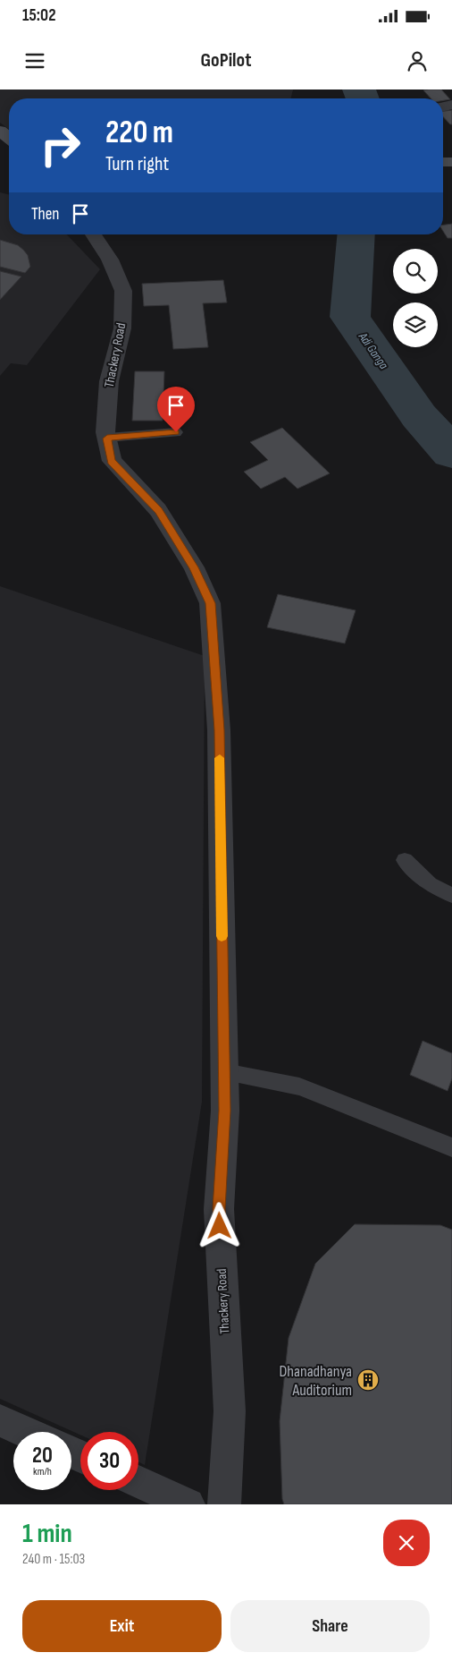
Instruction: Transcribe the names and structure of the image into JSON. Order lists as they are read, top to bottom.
{
  "streets": {
    "street": ["Thackery Road"]
  },
  "water": ["Adi Ganga"],
  "places": {
    "building": ["Dhanadhanya Auditorium"]
  },
  "page": {
    "status": "15:02",
    "header": "GoPilot",
    "turn": ["220 m", "Turn right"],
    "then": "Then",
    "speed": "20 km/h",
    "limit": "30",
    "heading": ["1 min", "240 m · 15:03"],
    "buttons": ["Exit", "Share"]
  }
}
